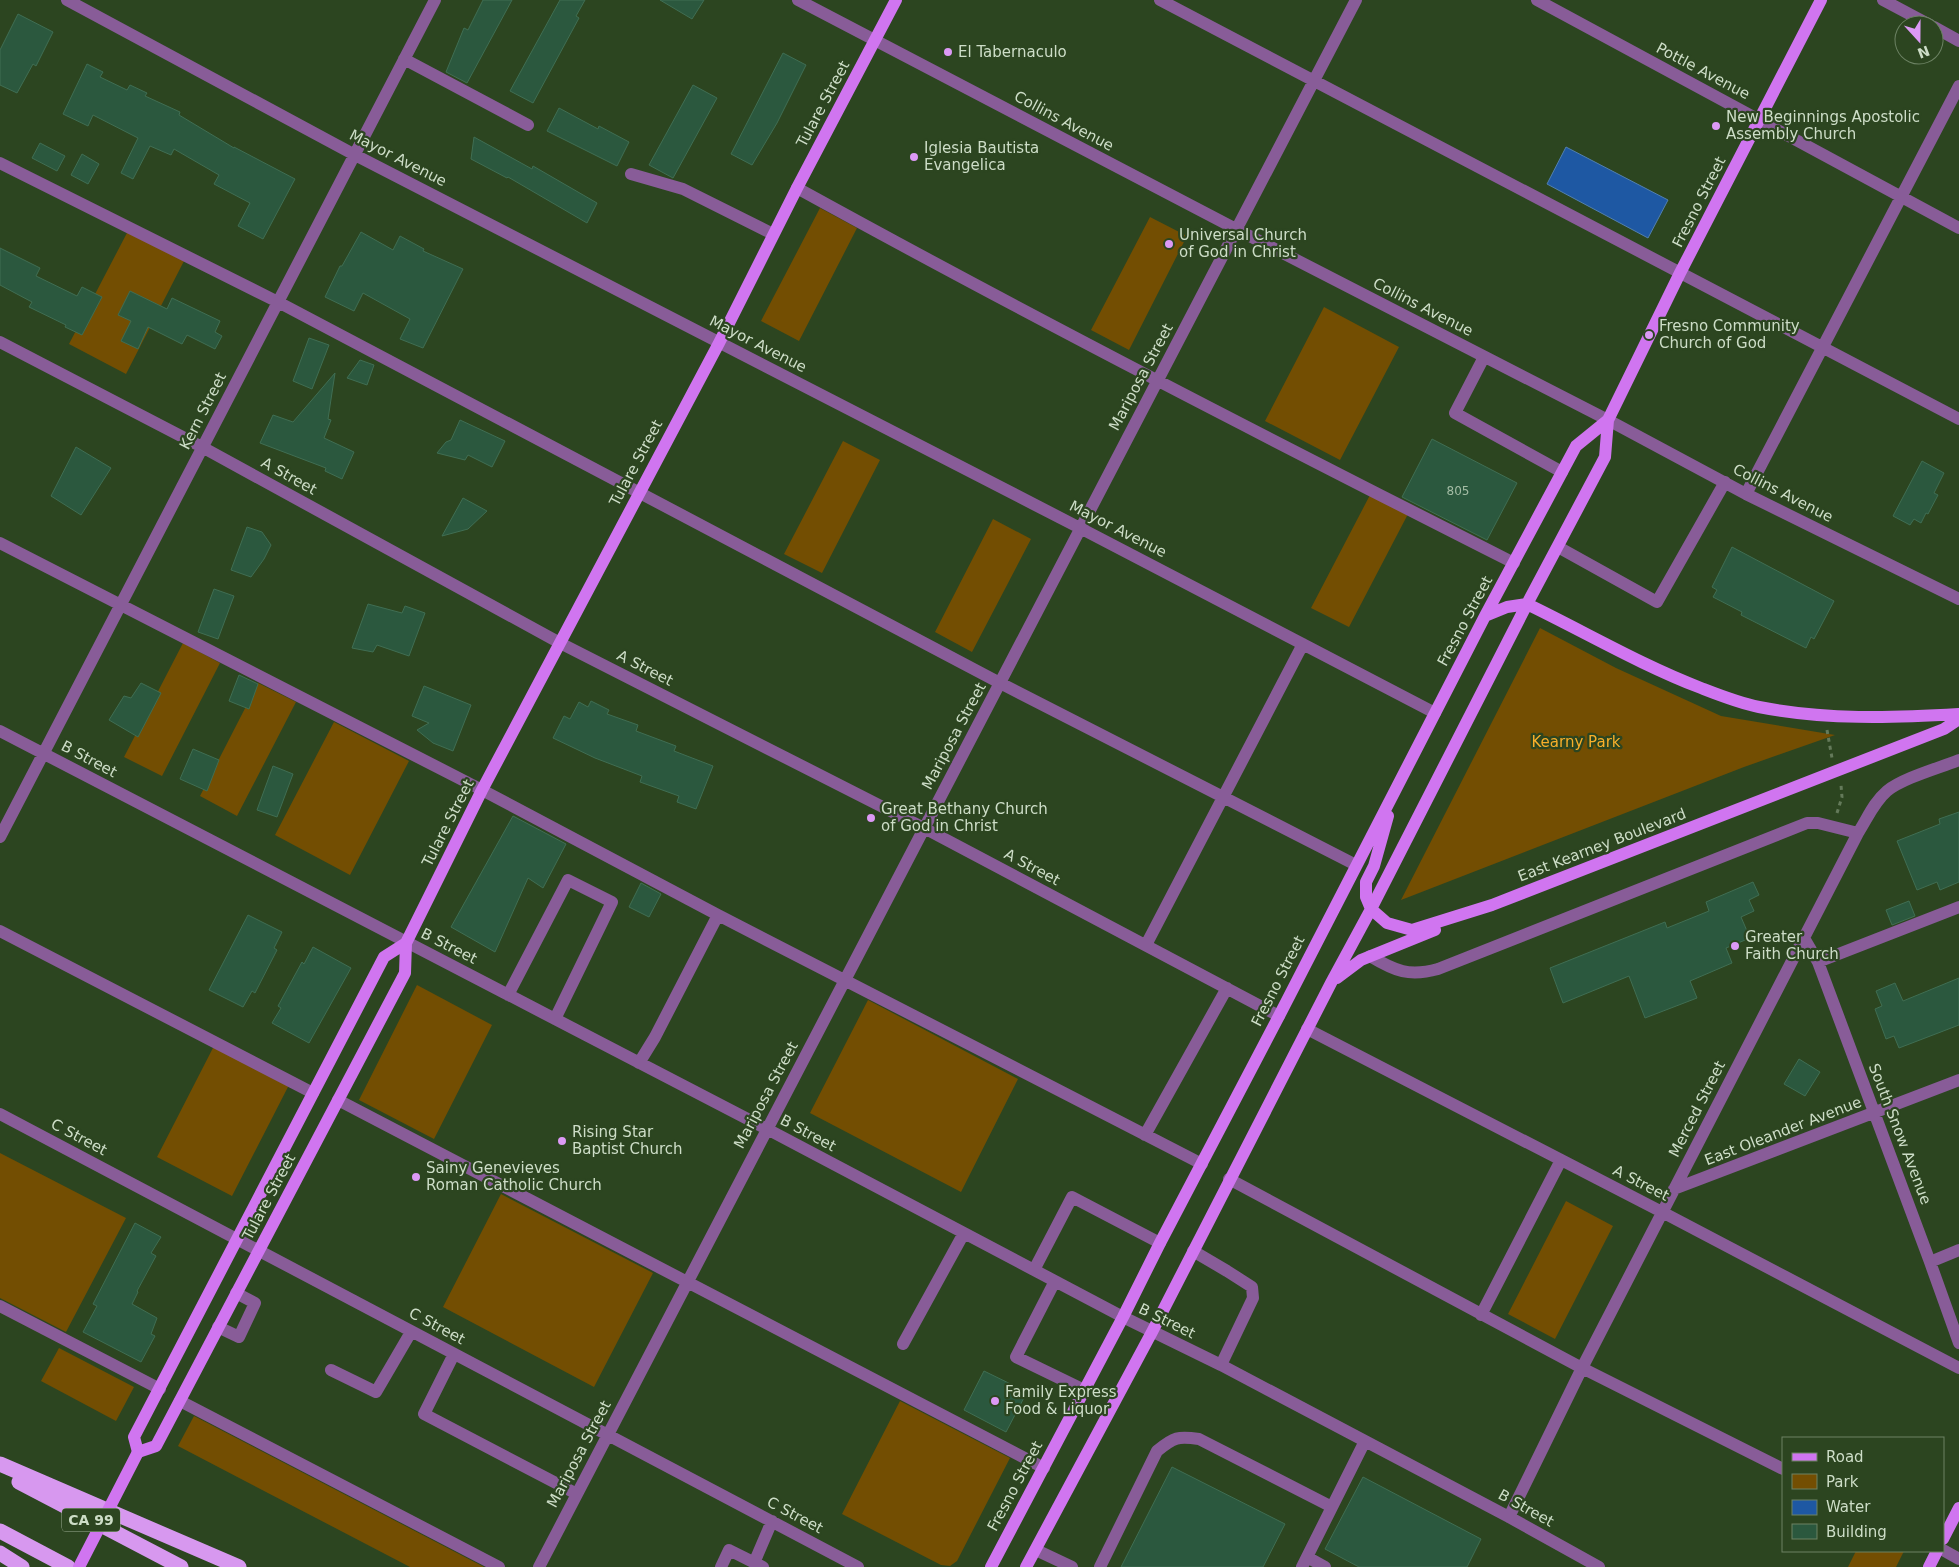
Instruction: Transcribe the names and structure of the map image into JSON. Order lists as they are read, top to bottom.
{
  "streets": {
    "highway": ["CA 99"],
    "main road": ["Tulare Street", "Fresno Street", "East Kearney Boulevard"],
    "street": [
      "Pottle Avenue",
      "Collins Avenue",
      "Mayor Avenue",
      "Mariposa Street",
      "Kern Street",
      "A Street",
      "B Street",
      "Merced Street",
      "East Oleander Avenue",
      "South Snow Avenue",
      "C Street"
    ]
  },
  "crossings": [
    ["Pottle Avenue", "Fresno Street"],
    ["Tulare Street", "Collins Avenue"],
    ["Tulare Street", "Mayor Avenue"],
    ["Tulare Street", "A Street"],
    ["Tulare Street", "B Street"],
    ["Tulare Street", "C Street"],
    ["Collins Avenue", "Fresno Street"],
    ["Collins Avenue", "Mariposa Street"],
    ["Mayor Avenue", "Fresno Street"],
    ["Mayor Avenue", "Mariposa Street"],
    ["Mayor Avenue", "Kern Street"],
    ["Fresno Street", "A Street"],
    ["Fresno Street", "B Street"],
    ["Fresno Street", "East Kearney Boulevard"],
    ["Mariposa Street", "A Street"],
    ["Mariposa Street", "B Street"],
    ["Mariposa Street", "C Street"],
    ["Kern Street", "A Street"],
    ["Kern Street", "B Street"],
    ["A Street", "Merced Street"],
    ["B Street", "Merced Street"],
    ["Merced Street", "East Oleander Avenue"],
    ["Merced Street", "South Snow Avenue"],
    ["East Oleander Avenue", "South Snow Avenue"]
  ],
  "parks": ["Kearny Park"],
  "places": [
    "El Tabernaculo",
    "New Beginnings Apostolic Assembly Church",
    "Iglesia Bautista Evangelica",
    "Universal Church of God in Christ",
    "Fresno Community Church of God",
    "Great Bethany Church of God in Christ",
    "Greater Faith Church",
    "Rising Star Baptist Church",
    "Sainy Genevieves Roman Catholic Church",
    "Family Express Food & Liquor"
  ],
  "house_numbers": ["805"],
  "legend": [
    "Road",
    "Park",
    "Water",
    "Building"
  ],
  "north": "bottom"
}
